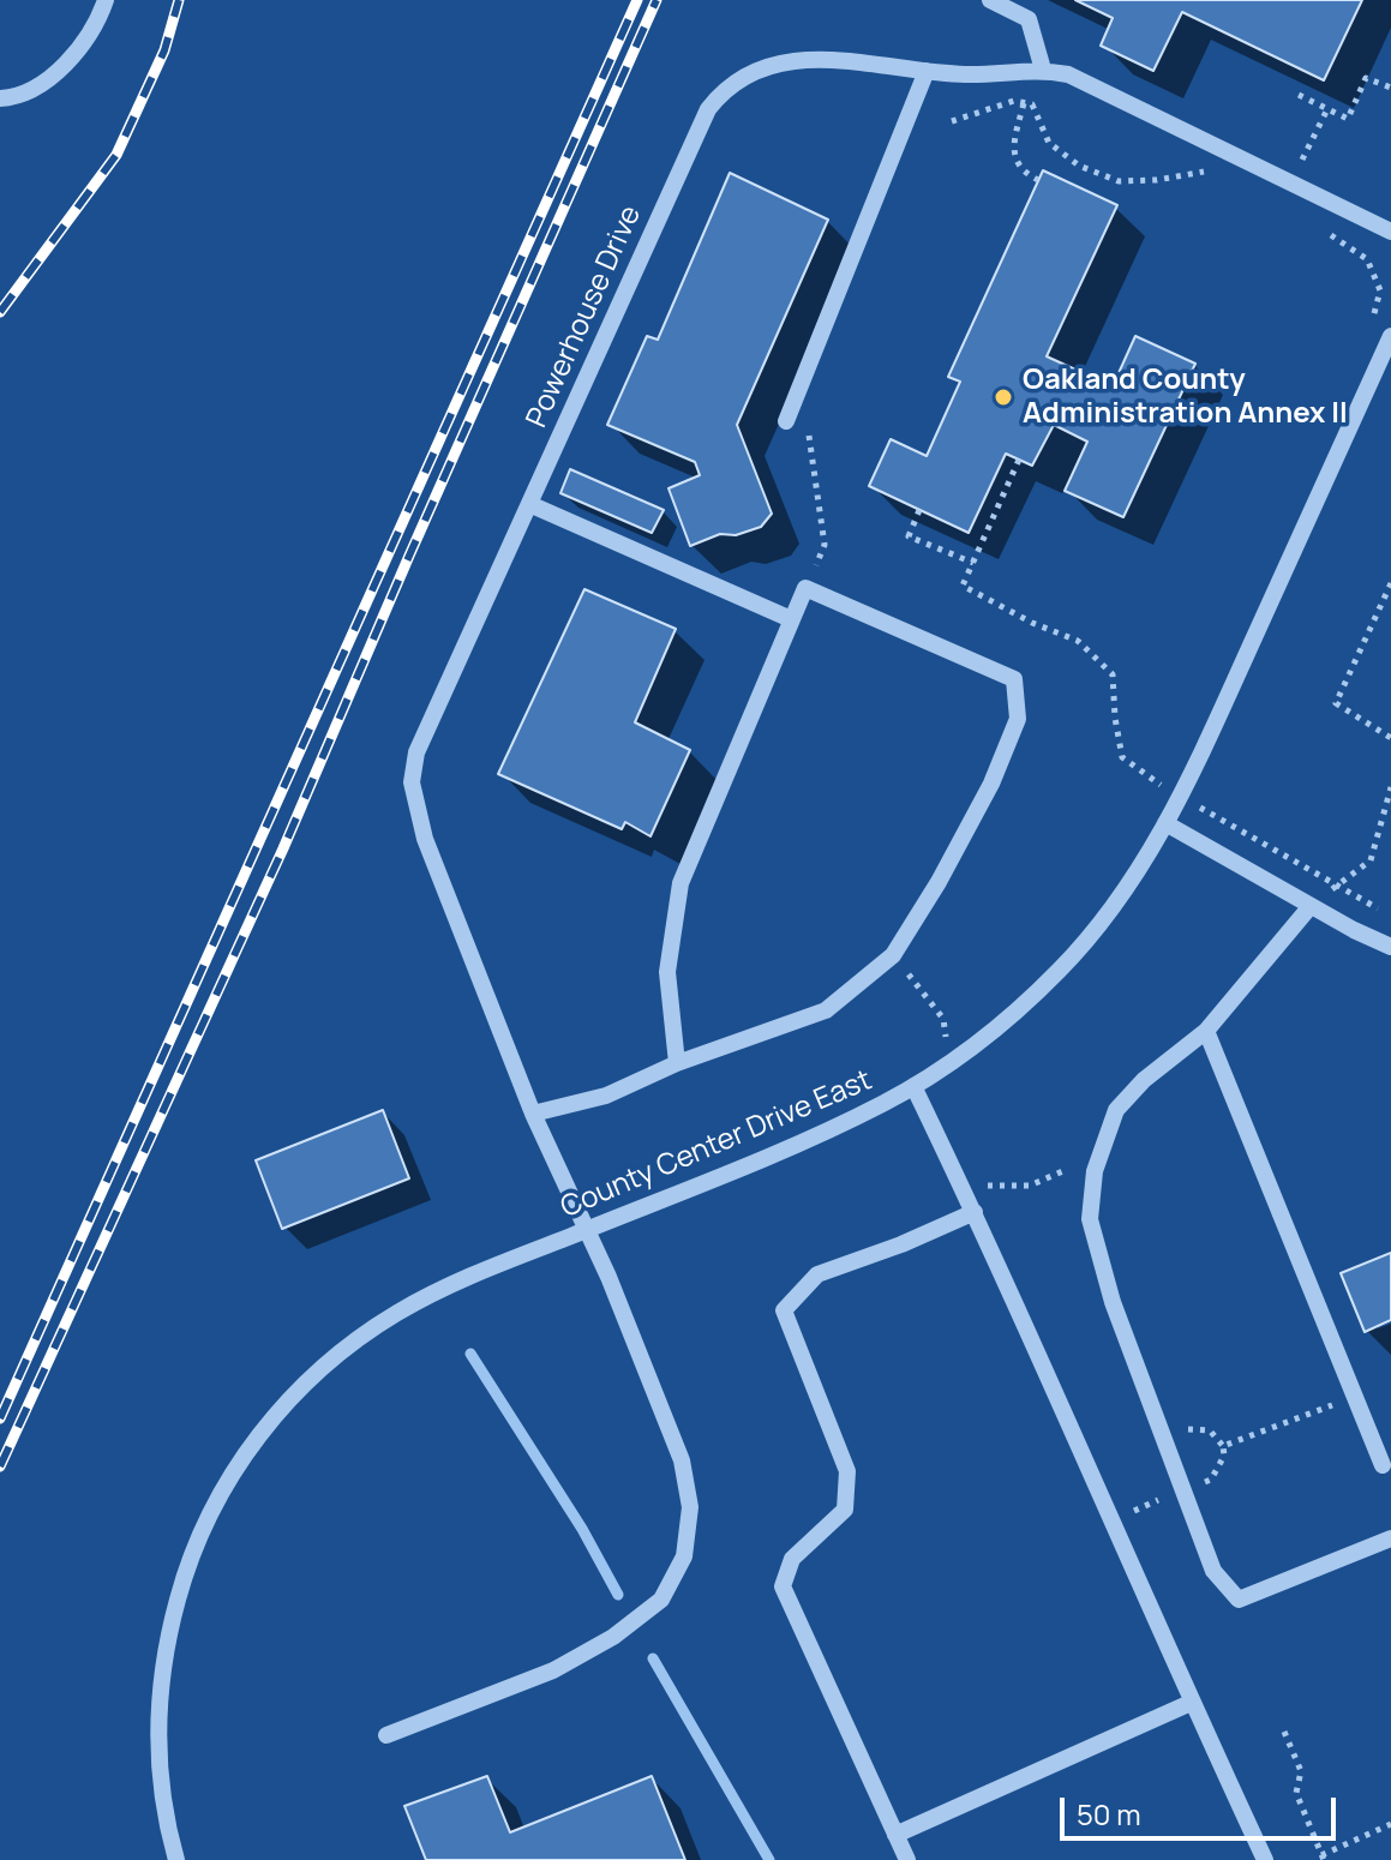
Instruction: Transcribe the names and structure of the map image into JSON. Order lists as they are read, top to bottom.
{
  "streets": {
    "street": ["Powerhouse Drive", "County Center Drive East"]
  },
  "crossings": [
    ["Powerhouse Drive", "County Center Drive East"]
  ],
  "places": ["Oakland County Administration Annex II"],
  "scale_bar": "50 m"
}
